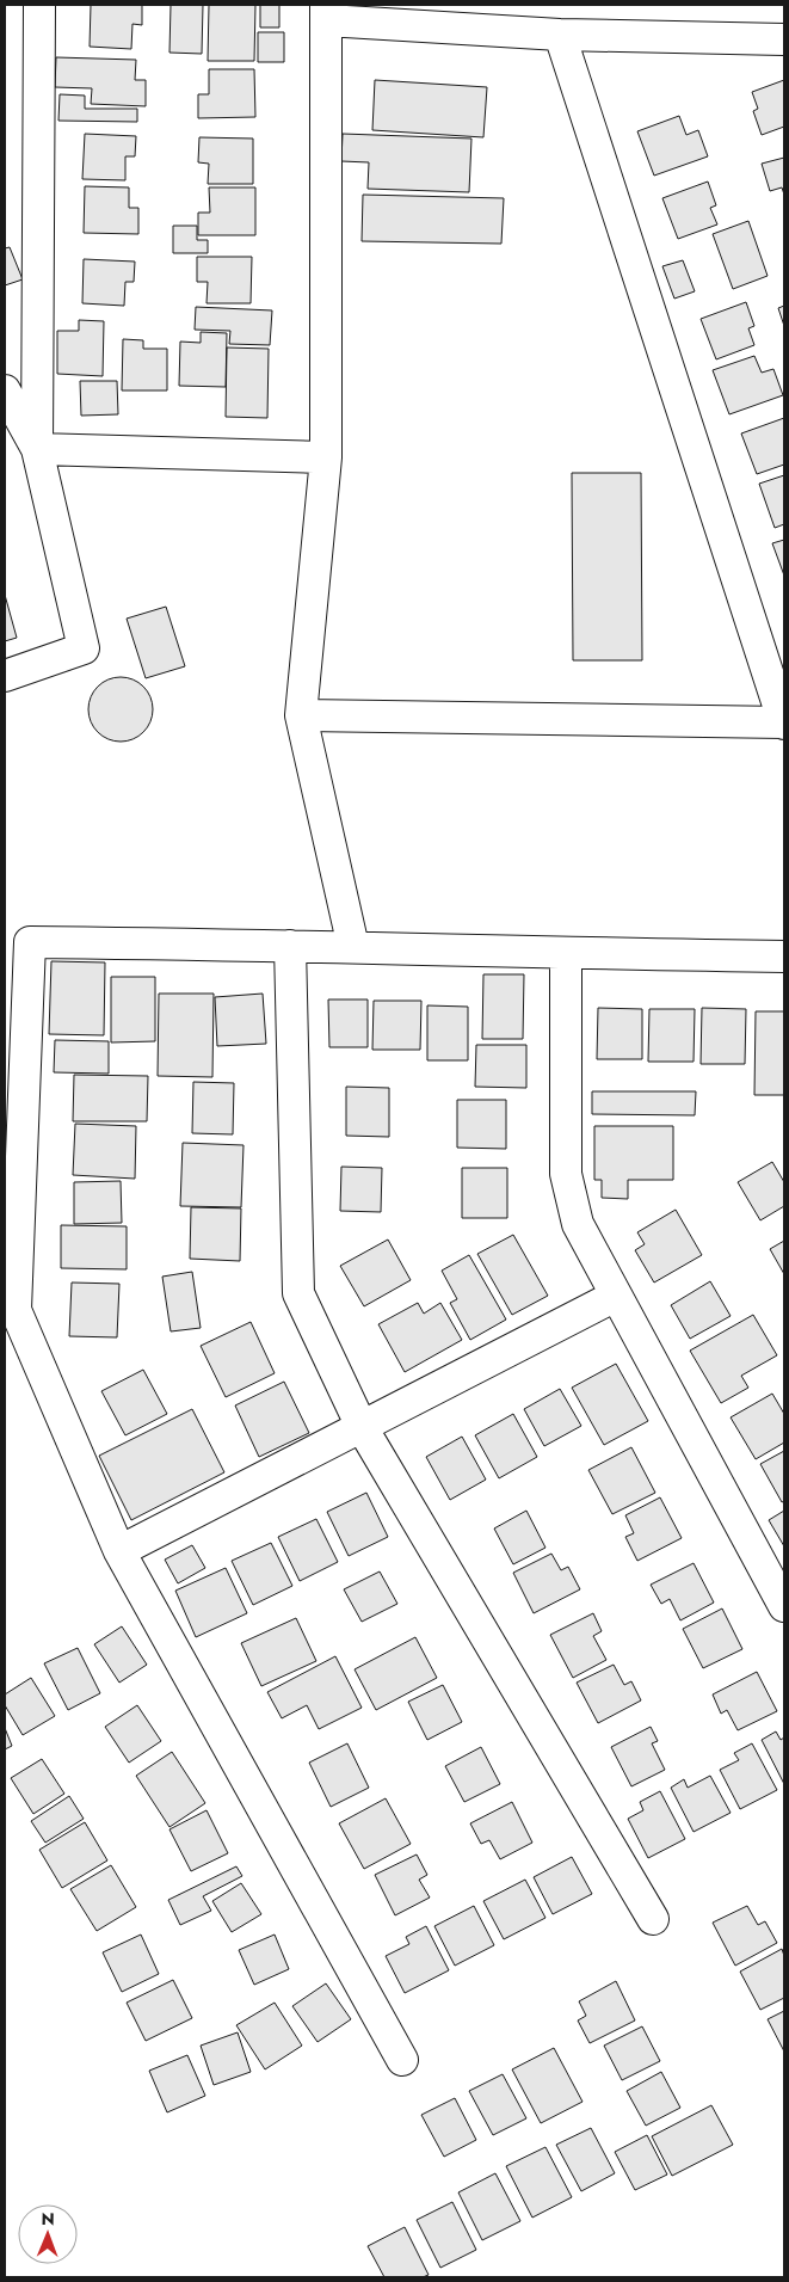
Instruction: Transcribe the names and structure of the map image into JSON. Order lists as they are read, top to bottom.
{
  "north": "top"
}
